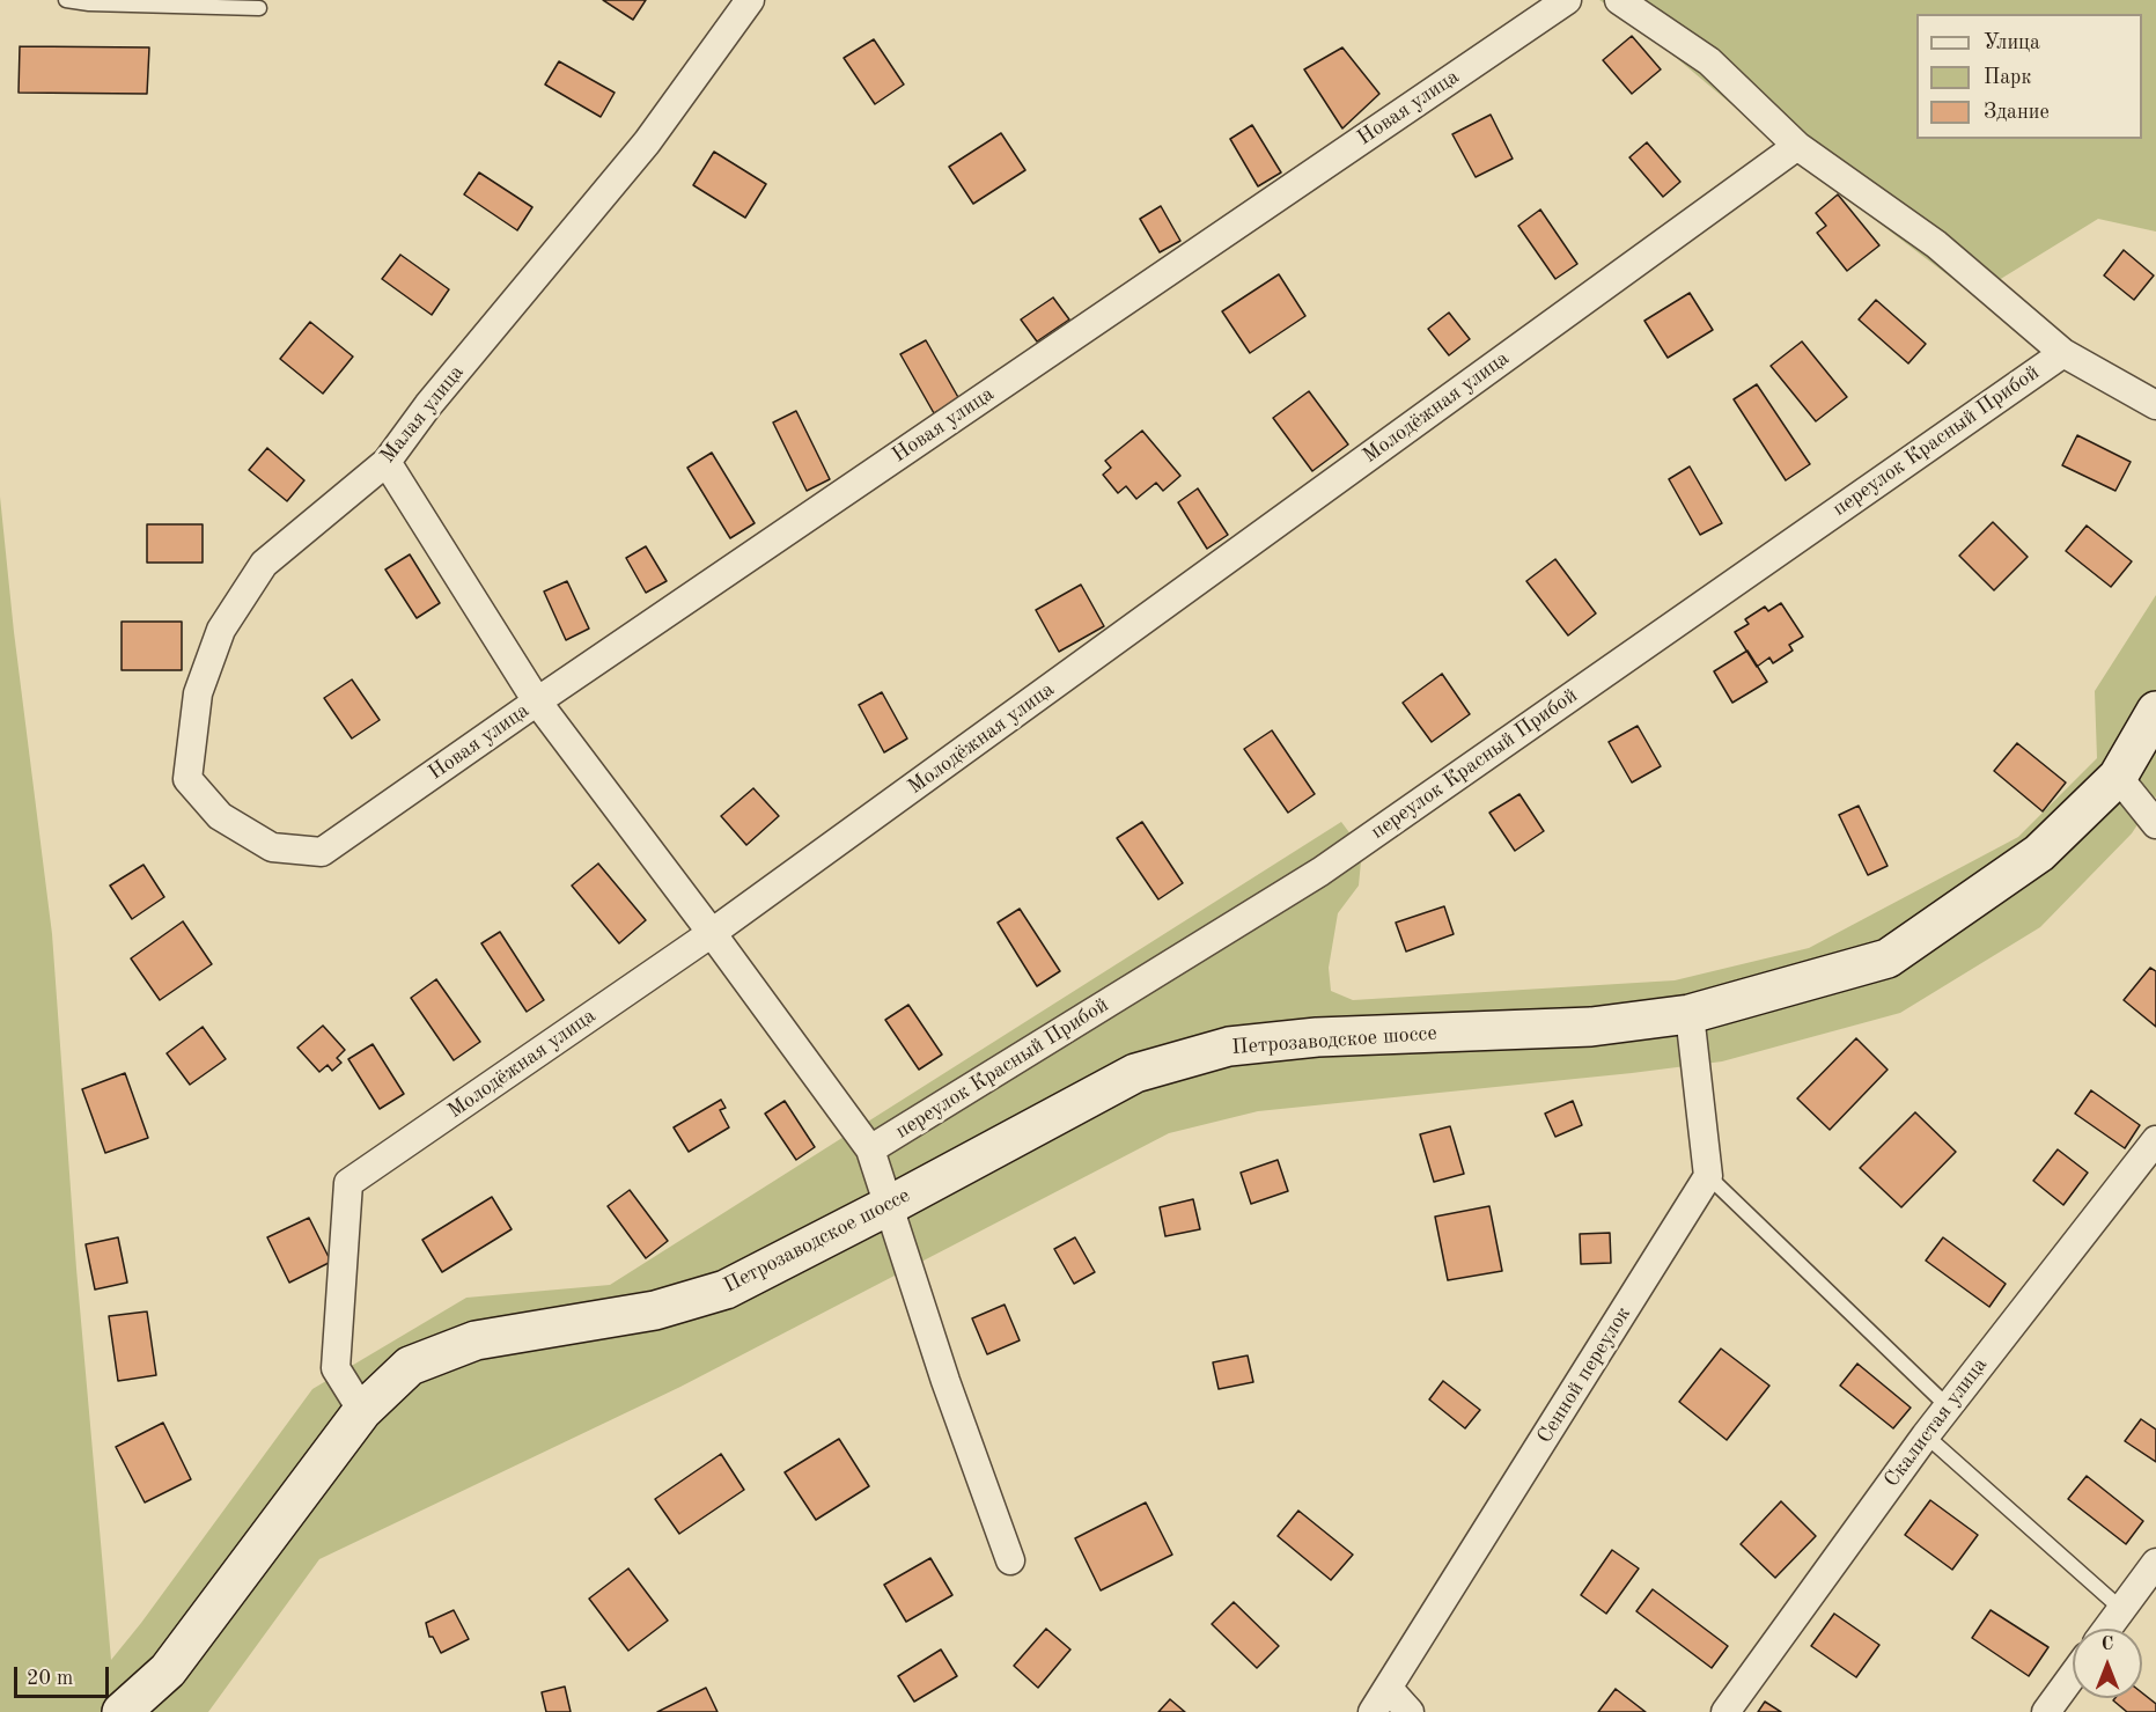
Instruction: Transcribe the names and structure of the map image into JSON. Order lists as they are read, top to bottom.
{
  "streets": {
    "main road": ["Петрозаводское шоссе"],
    "street": [
      "Новая улица",
      "Молодёжная улица",
      "Малая улица",
      "переулок Красный Прибой",
      "Сенной переулок",
      "Скалистая улица"
    ]
  },
  "crossings": [
    ["Новая улица", "Малая улица"],
    ["Молодёжная улица", "Петрозаводское шоссе"]
  ],
  "legend": ["Улица", "Парк", "Здание"],
  "scale_bar": "20 m",
  "north": "top"
}
